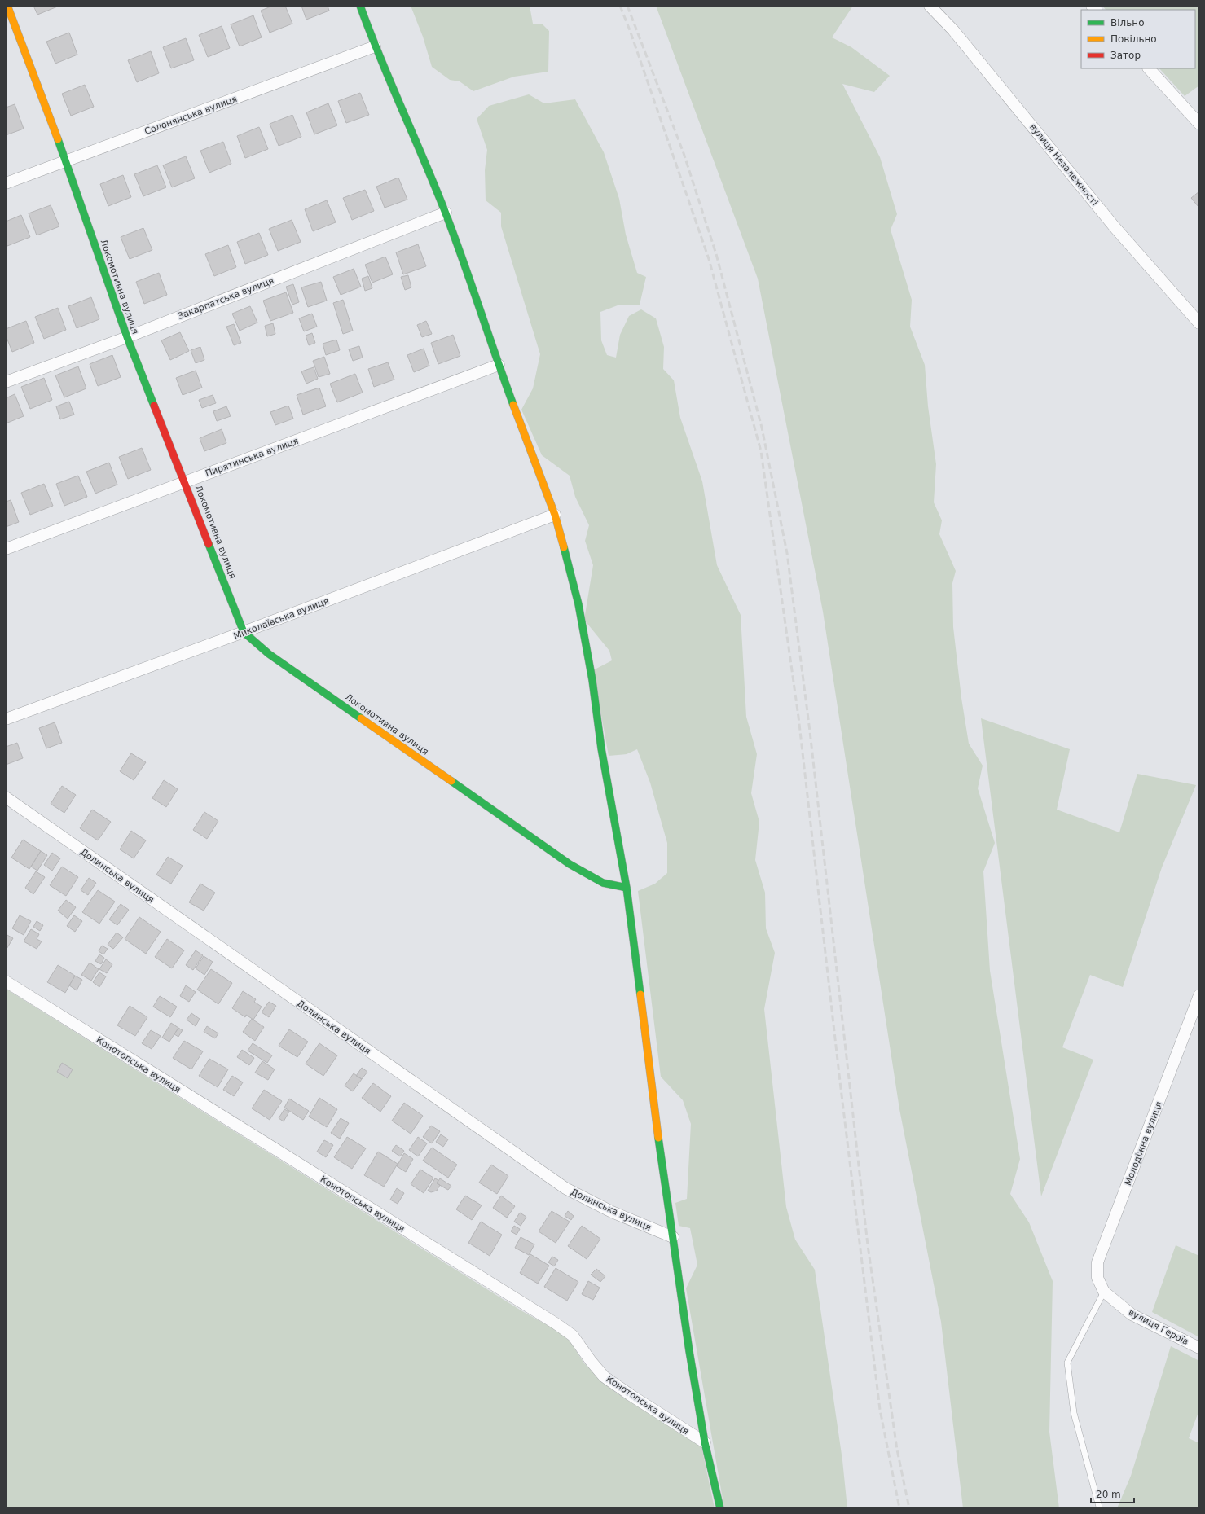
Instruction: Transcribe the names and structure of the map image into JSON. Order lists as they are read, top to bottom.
{
  "streets": {
    "street": [
      "Солонянська вулиця",
      "вулиця Незалежності",
      "Локомотивна вулиця",
      "Закарпатська вулиця",
      "Пирятинська вулиця",
      "Миколаївська вулиця",
      "Долинська вулиця",
      "Конотопська вулиця",
      "Молодіжна вулиця",
      "вулиця Героїв"
    ]
  },
  "crossings": [
    ["Солонянська вулиця", "Локомотивна вулиця"],
    ["Локомотивна вулиця", "Закарпатська вулиця"],
    ["Локомотивна вулиця", "Пирятинська вулиця"],
    ["Локомотивна вулиця", "Миколаївська вулиця"],
    ["Молодіжна вулиця", "вулиця Героїв"]
  ],
  "legend": ["Вільно", "Повільно", "Затор"],
  "scale_bar": "20 m"
}
